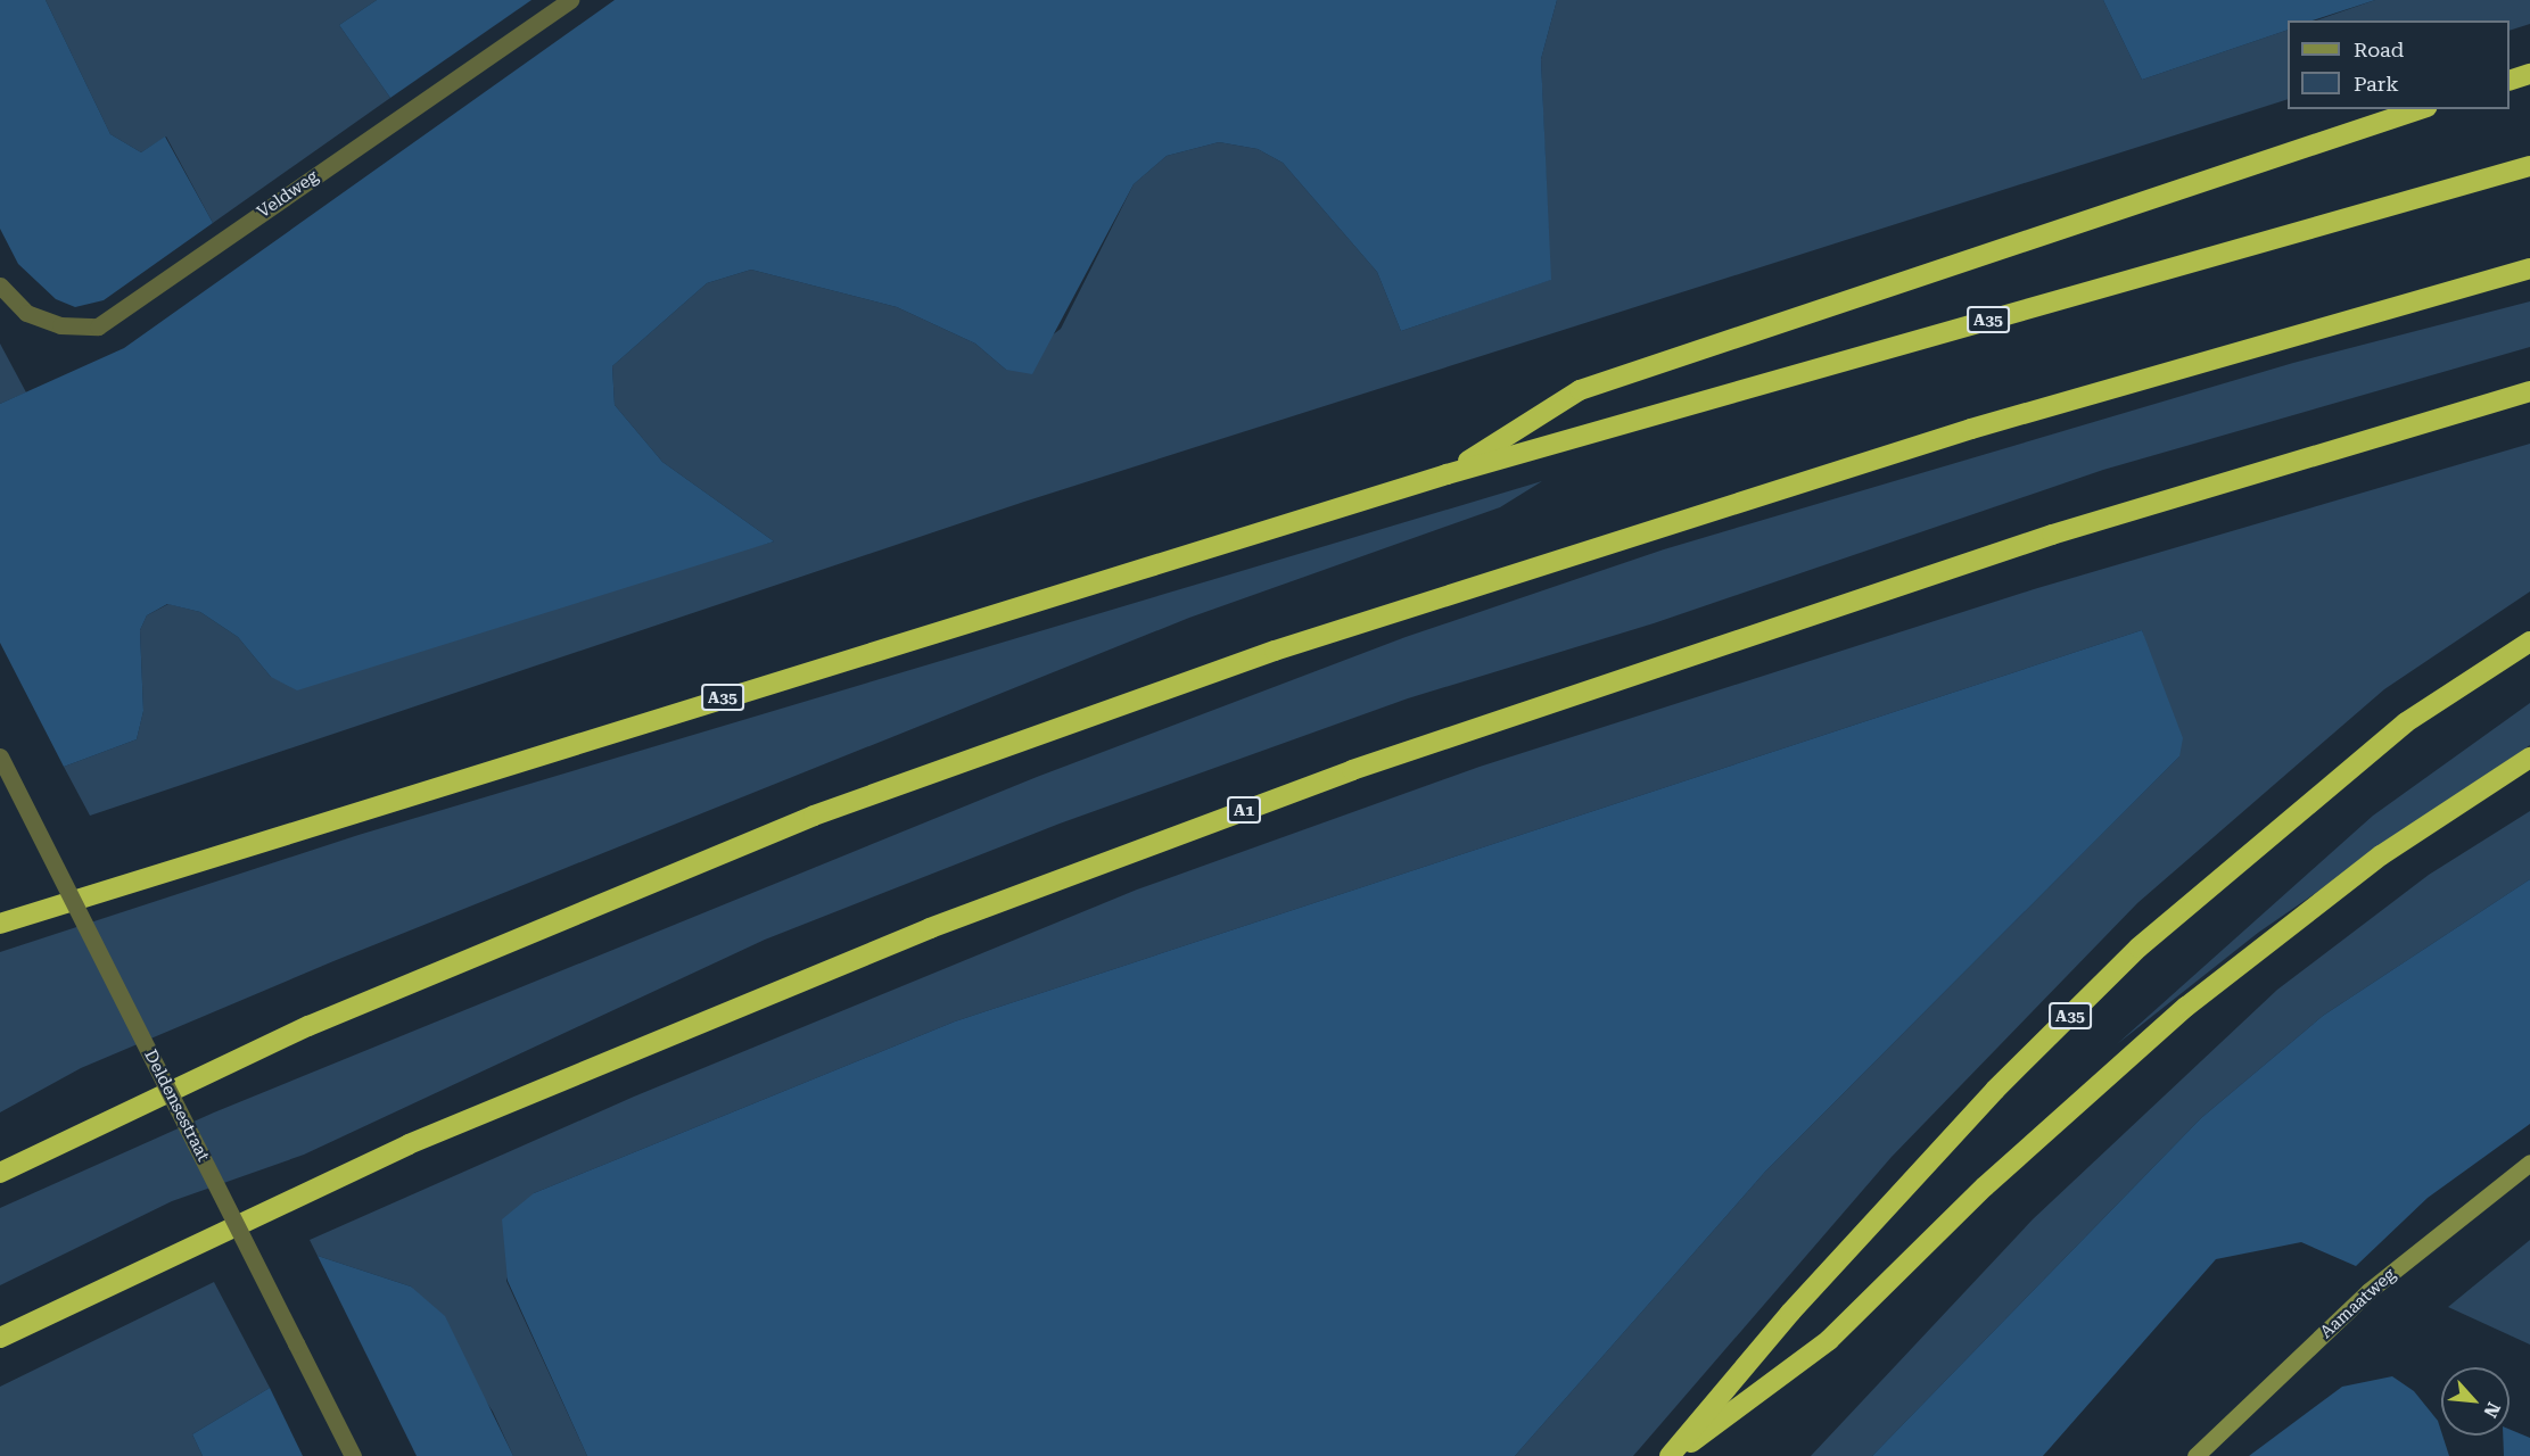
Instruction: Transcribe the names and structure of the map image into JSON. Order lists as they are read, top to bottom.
{
  "streets": {
    "highway": ["A35", "A1"],
    "main road": ["Aamaatweg"],
    "street": ["Veldweg", "Deldensestraat"]
  },
  "legend": ["Road", "Park"],
  "north": "bottom right"
}
